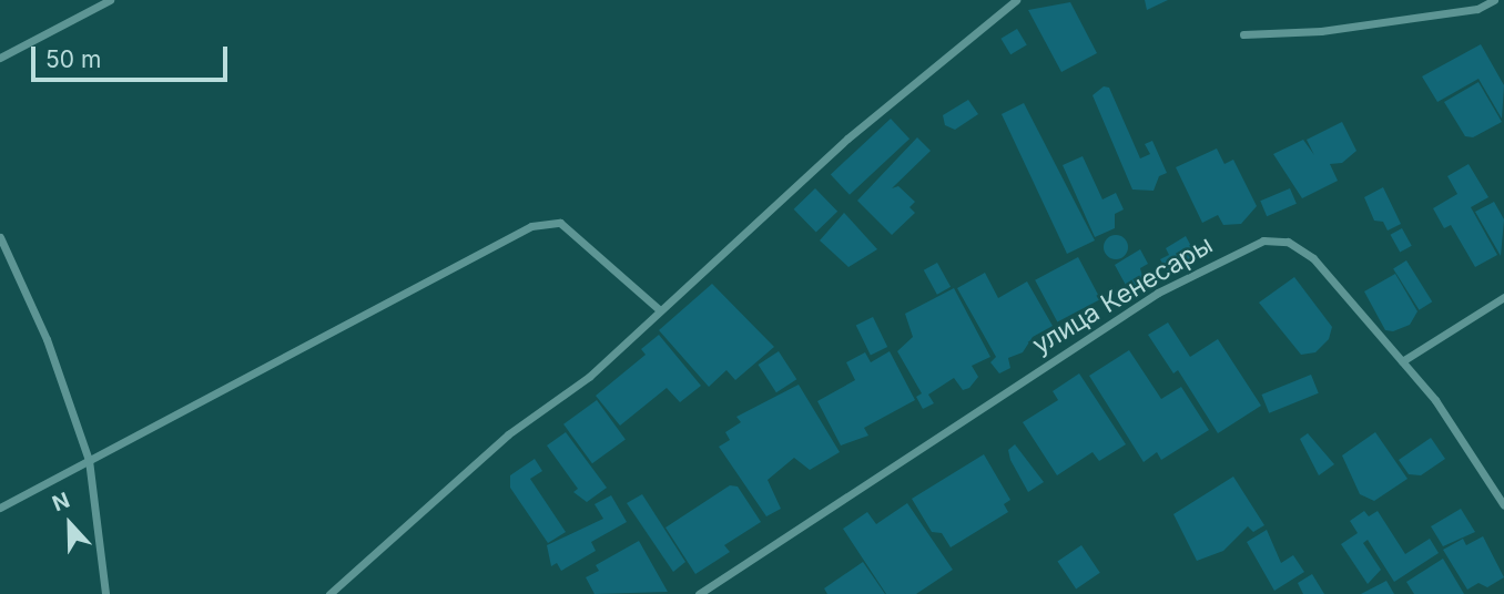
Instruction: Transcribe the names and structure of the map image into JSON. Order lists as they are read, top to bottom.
{
  "streets": {
    "street": ["улица Кенесары"]
  },
  "scale_bar": "50 m",
  "north": "top"
}
